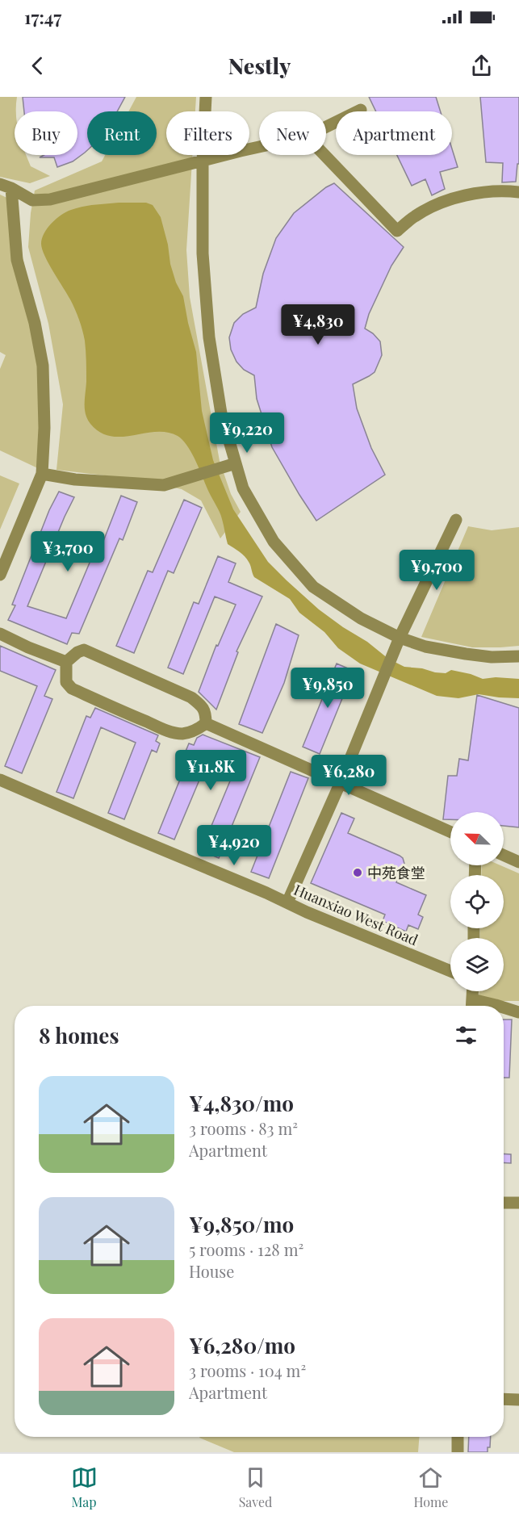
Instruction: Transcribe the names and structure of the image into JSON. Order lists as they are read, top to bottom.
{
  "streets": {
    "street": ["Huanxiao West Road"]
  },
  "places": ["中苑食堂"],
  "north": "top left",
  "page": {
    "status": "17:47",
    "header": "Nestly",
    "chip": [
      "Buy",
      "Rent",
      "Filters",
      "New",
      "Apartment"
    ],
    "price": [
      "¥4,830",
      "¥9,220",
      "¥3,700",
      "¥9,700",
      "¥9,850",
      "¥11.8K",
      "¥6,280",
      "¥4,920"
    ],
    "heading": "8 homes",
    "list": [
      {
        "name": "¥4,830/mo",
        "note": "3 rooms · 83 m² · Apartment"
      },
      {
        "name": "¥9,850/mo",
        "note": "5 rooms · 128 m² · House"
      },
      {
        "name": "¥6,280/mo",
        "note": "3 rooms · 104 m² · Apartment"
      }
    ],
    "tabs": ["Map", "Saved", "Home"]
  }
}
